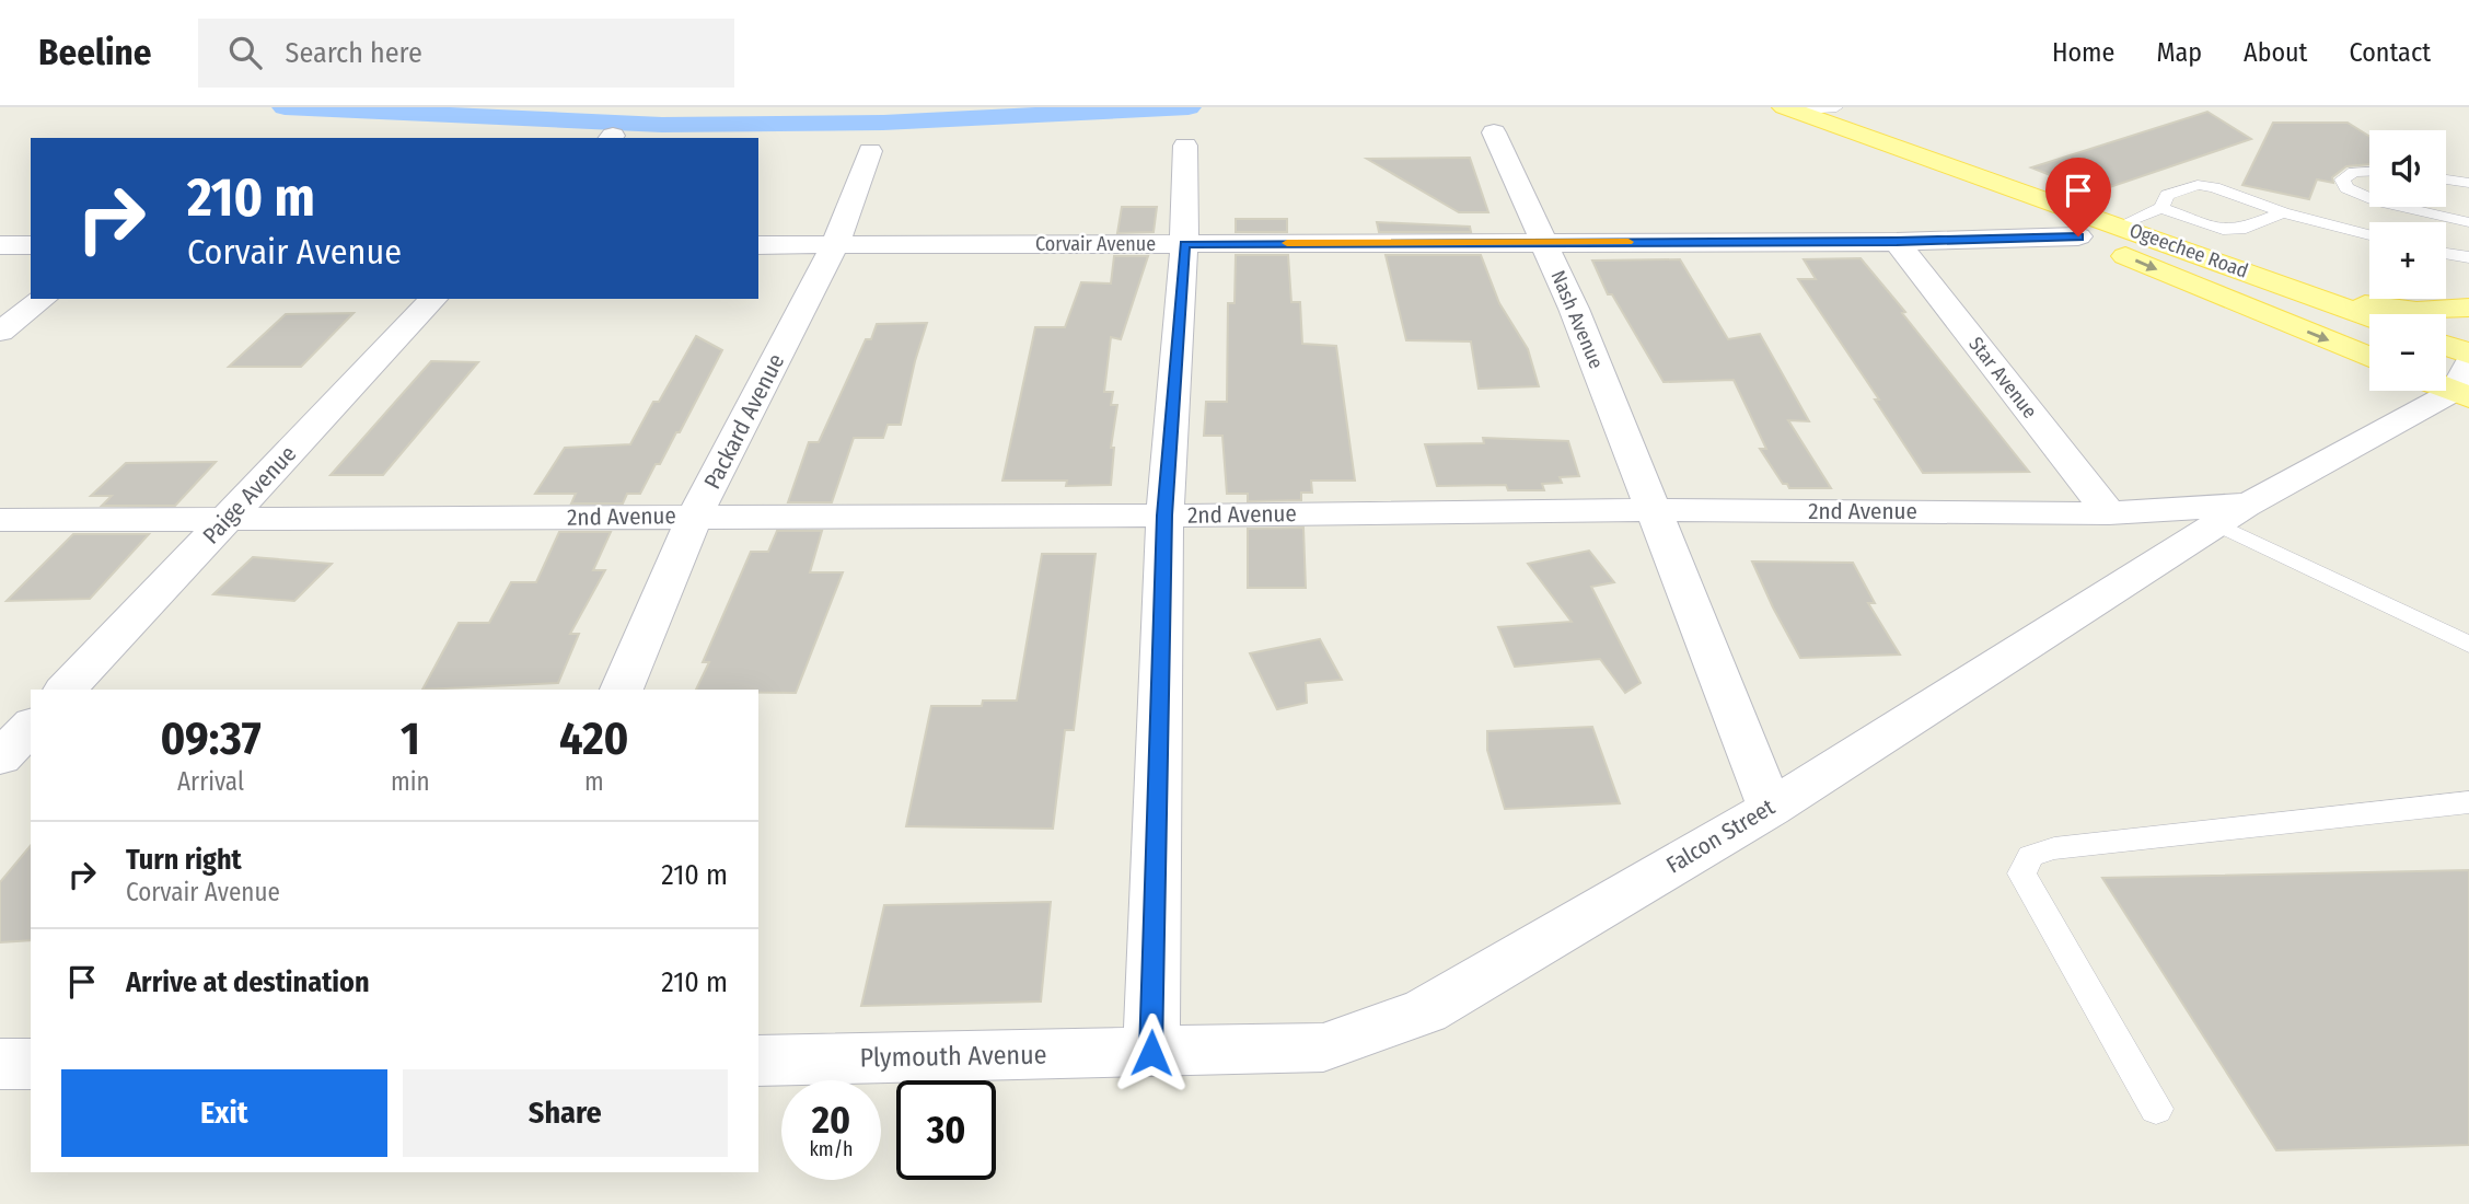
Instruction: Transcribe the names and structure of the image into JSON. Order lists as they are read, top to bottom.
{
  "streets": {
    "main road": ["Ogeechee Road"],
    "street": [
      "Corvair Avenue",
      "Nash Avenue",
      "Star Avenue",
      "Packard Avenue",
      "Paige Avenue",
      "2nd Avenue",
      "Falcon Street",
      "Plymouth Avenue"
    ]
  },
  "crossings": [
    ["Corvair Avenue", "Ogeechee Road"],
    ["Corvair Avenue", "Nash Avenue"],
    ["Corvair Avenue", "Star Avenue"],
    ["Corvair Avenue", "Packard Avenue"],
    ["Nash Avenue", "2nd Avenue"],
    ["Nash Avenue", "Falcon Street"],
    ["Star Avenue", "2nd Avenue"],
    ["Packard Avenue", "2nd Avenue"],
    ["Paige Avenue", "2nd Avenue"],
    ["2nd Avenue", "Falcon Street"],
    ["Falcon Street", "Plymouth Avenue"]
  ],
  "page": {
    "header": "Beeline",
    "search": "Search here",
    "nav": [
      "Home",
      "Map",
      "About",
      "Contact"
    ],
    "map_buttons": ["+", "−"],
    "turn": ["210 m", "Corvair Avenue"],
    "eta": [
      "09:37",
      "Arrival",
      "1",
      "min",
      "420",
      "m"
    ],
    "list": [
      {
        "name": "Turn right",
        "note": "Corvair Avenue",
        "value": "210 m"
      },
      {
        "name": "Arrive at destination",
        "value": "210 m"
      }
    ],
    "buttons": ["Exit", "Share"],
    "speed": "20 km/h",
    "limit": "30"
  }
}
